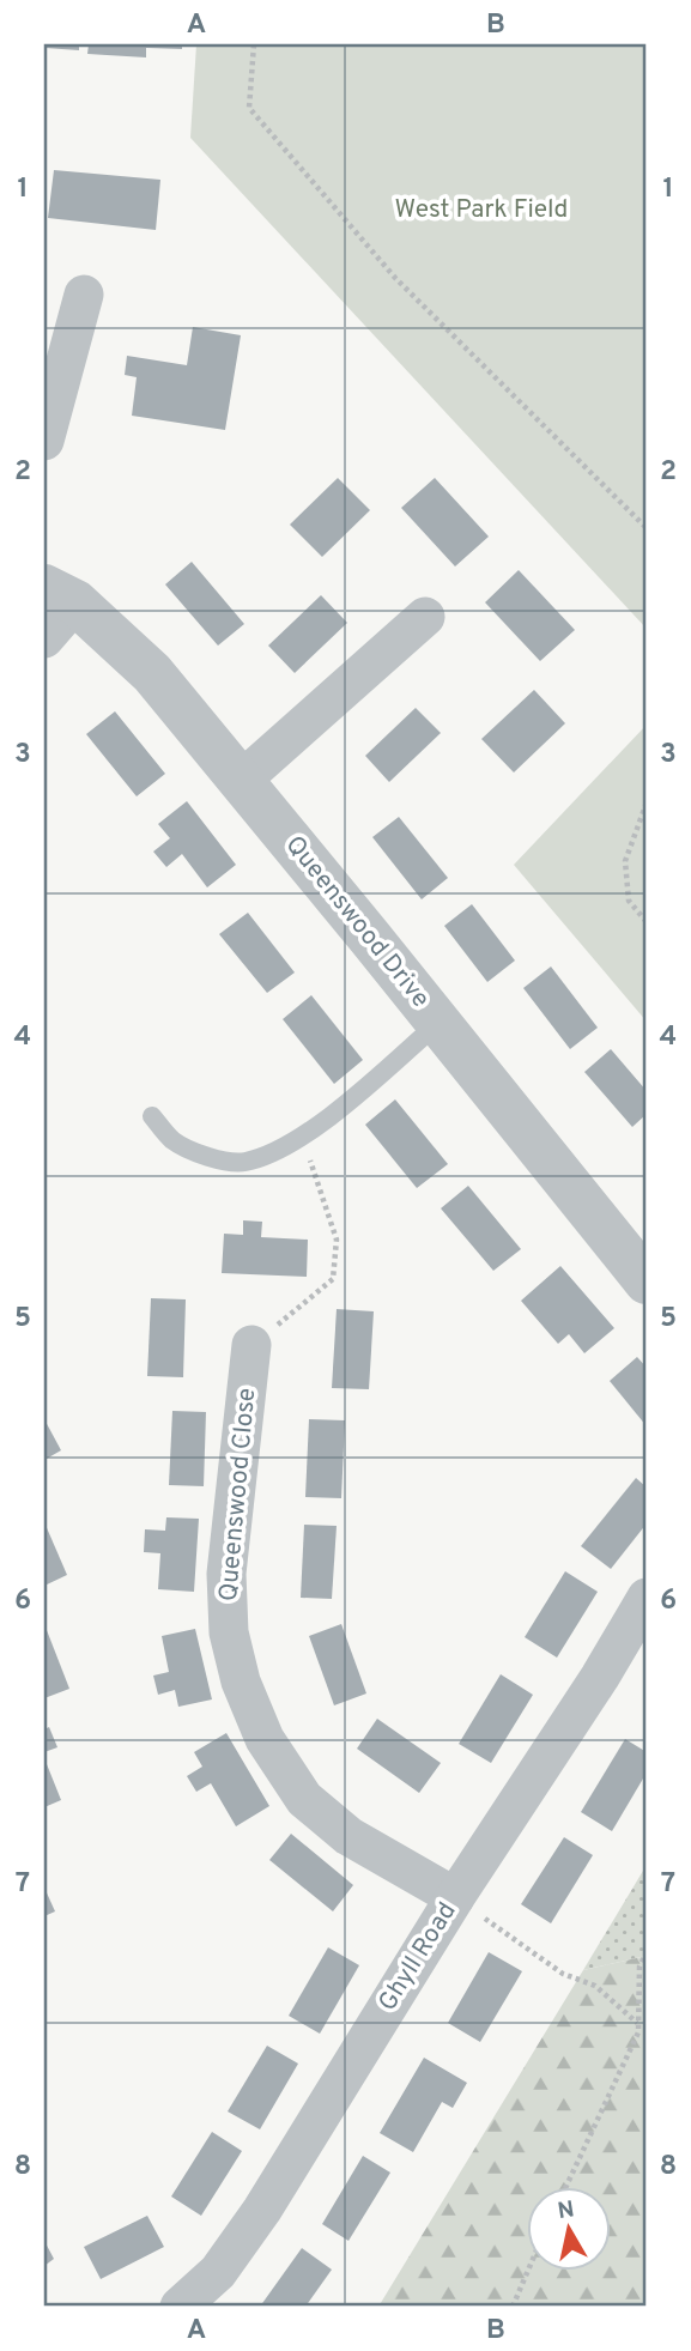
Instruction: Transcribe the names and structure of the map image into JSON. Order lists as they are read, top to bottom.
{
  "streets": {
    "street": ["Queenswood Drive", "Queenswood Close", "Ghyll Road"]
  },
  "crossings": [
    ["Queenswood Close", "Ghyll Road"]
  ],
  "parks": ["West Park Field"],
  "north": "top",
  "grid": {
    "columns": ["A", "B"],
    "rows": [
      "1",
      "2",
      "3",
      "4",
      "5",
      "6",
      "7",
      "8"
    ]
  }
}
